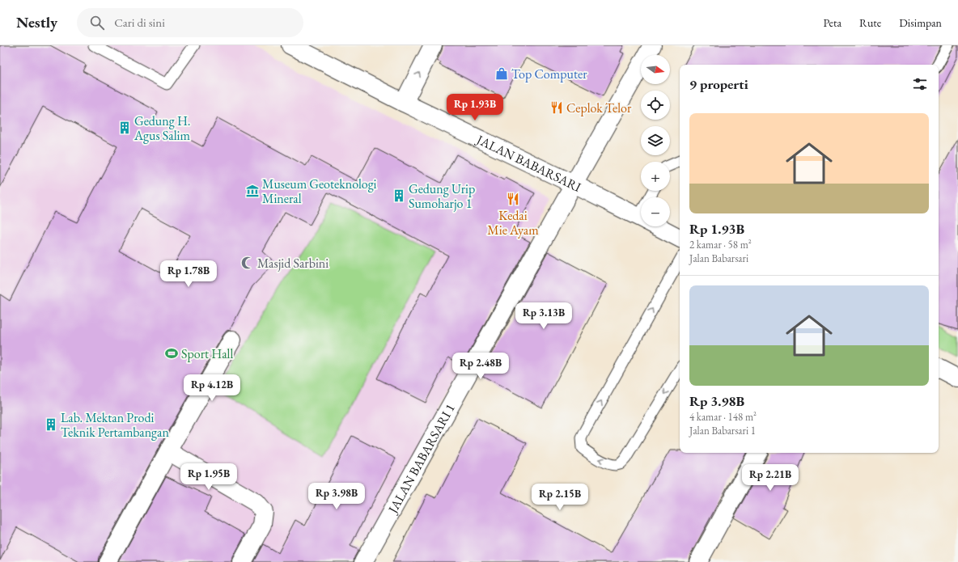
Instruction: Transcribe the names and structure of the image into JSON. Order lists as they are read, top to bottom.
{
  "streets": {
    "street": ["JALAN BABARSARI", "JALAN BABARSARI 1"]
  },
  "crossings": [
    ["JALAN BABARSARI", "JALAN BABARSARI 1"]
  ],
  "places": {
    "shop": ["Top Computer"],
    "restaurant": ["Ceplok Telor", "Kedai Mie Ayam"],
    "building": ["Gedung H. Agus Salim", "Gedung Urip Sumoharjo 1", "Lab. Mektan Prodi Teknik Pertambangan"],
    "museum": ["Museum Geoteknologi Mineral"],
    "mosque": ["Masjid Sarbini"],
    "sports": ["Sport Hall"]
  },
  "north": "right",
  "page": {
    "header": "Nestly",
    "search": "Cari di sini",
    "nav": ["Peta", "Rute", "Disimpan"],
    "map_buttons": ["+", "−"],
    "heading": "9 properti",
    "price": [
      "Rp 1.93B",
      "Rp 1.78B",
      "Rp 3.13B",
      "Rp 2.48B",
      "Rp 4.12B",
      "Rp 1.95B",
      "Rp 2.21B",
      "Rp 3.98B",
      "Rp 2.15B"
    ],
    "list": [
      {
        "name": "Rp 1.93B",
        "note": "2 kamar · 58 m² · Jalan Babarsari"
      },
      {
        "name": "Rp 3.98B",
        "note": "4 kamar · 148 m² · Jalan Babarsari 1"
      }
    ]
  }
}
